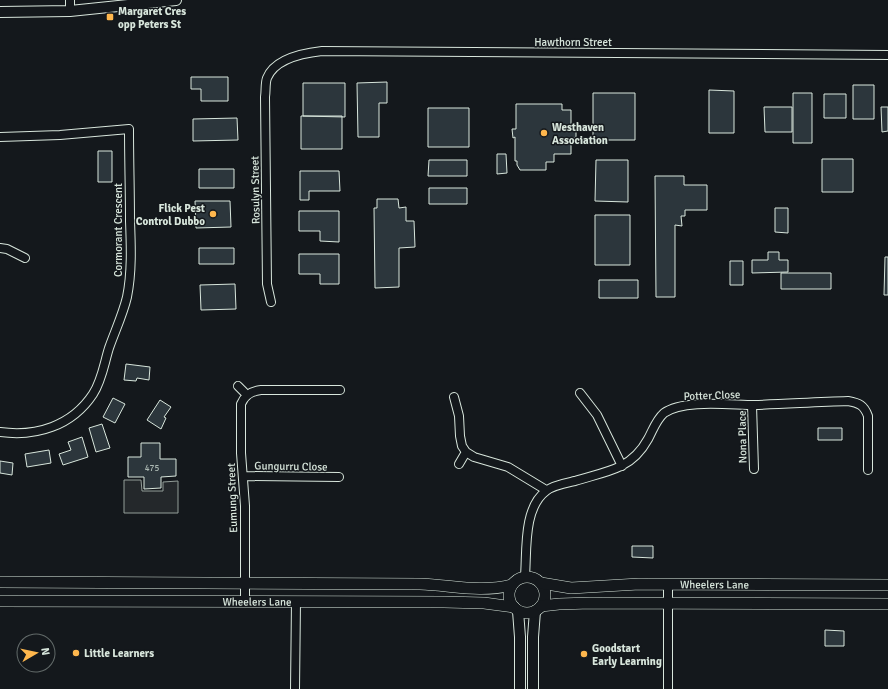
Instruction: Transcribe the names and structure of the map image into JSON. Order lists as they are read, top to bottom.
{
  "streets": {
    "main road": ["Wheelers Lane"],
    "street": [
      "Hawthorn Street",
      "Rosulyn Street",
      "Cormorant Crescent",
      "Potter Close",
      "Nona Place",
      "Gungurru Close",
      "Eumung Street"
    ]
  },
  "crossings": [
    ["Hawthorn Street", "Rosulyn Street"],
    ["Potter Close", "Nona Place"],
    ["Gungurru Close", "Eumung Street"],
    ["Eumung Street", "Wheelers Lane"]
  ],
  "places": {
    "transit": ["Margaret Cres opp Peters St"],
    "other": [
      "Westhaven Association",
      "Flick Pest Control Dubbo",
      "Little Learners",
      "Goodstart Early Learning"
    ]
  },
  "house_numbers": ["475"],
  "north": "right"
}
